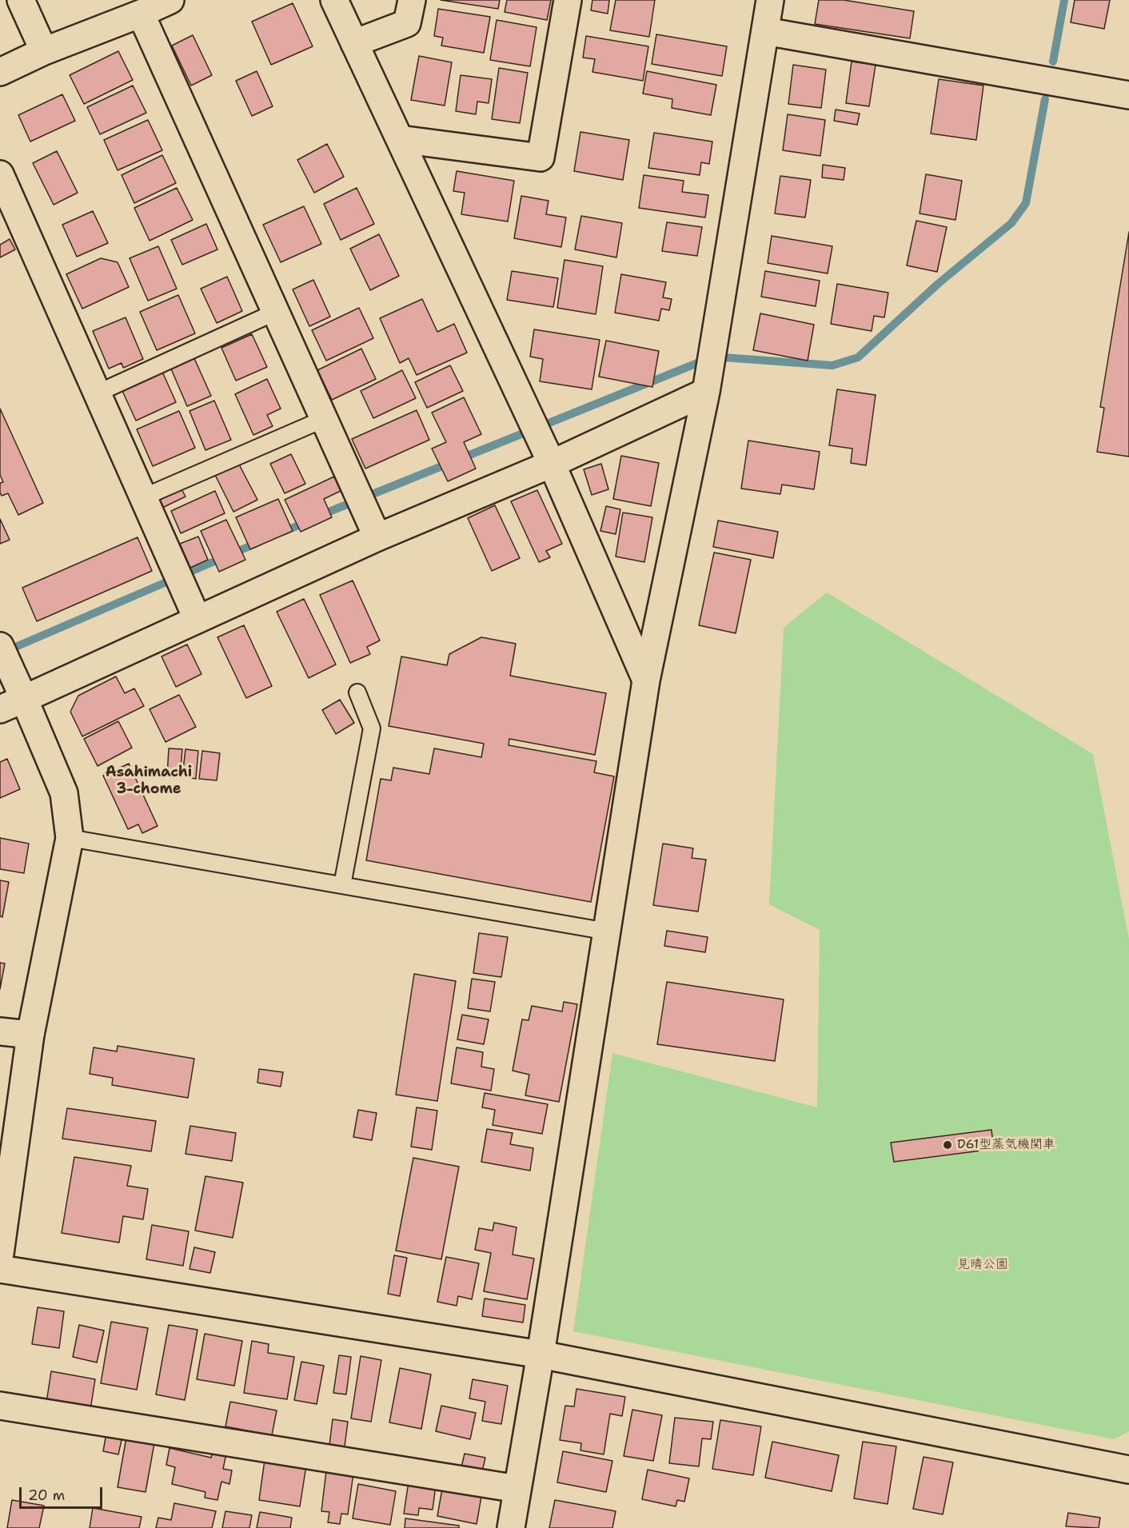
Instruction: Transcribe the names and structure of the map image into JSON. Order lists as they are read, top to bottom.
{
  "districts": ["Asahimachi 3-chome"],
  "parks": ["見晴公園"],
  "places": ["D61型蒸気機関車"],
  "scale_bar": "20 m"
}
